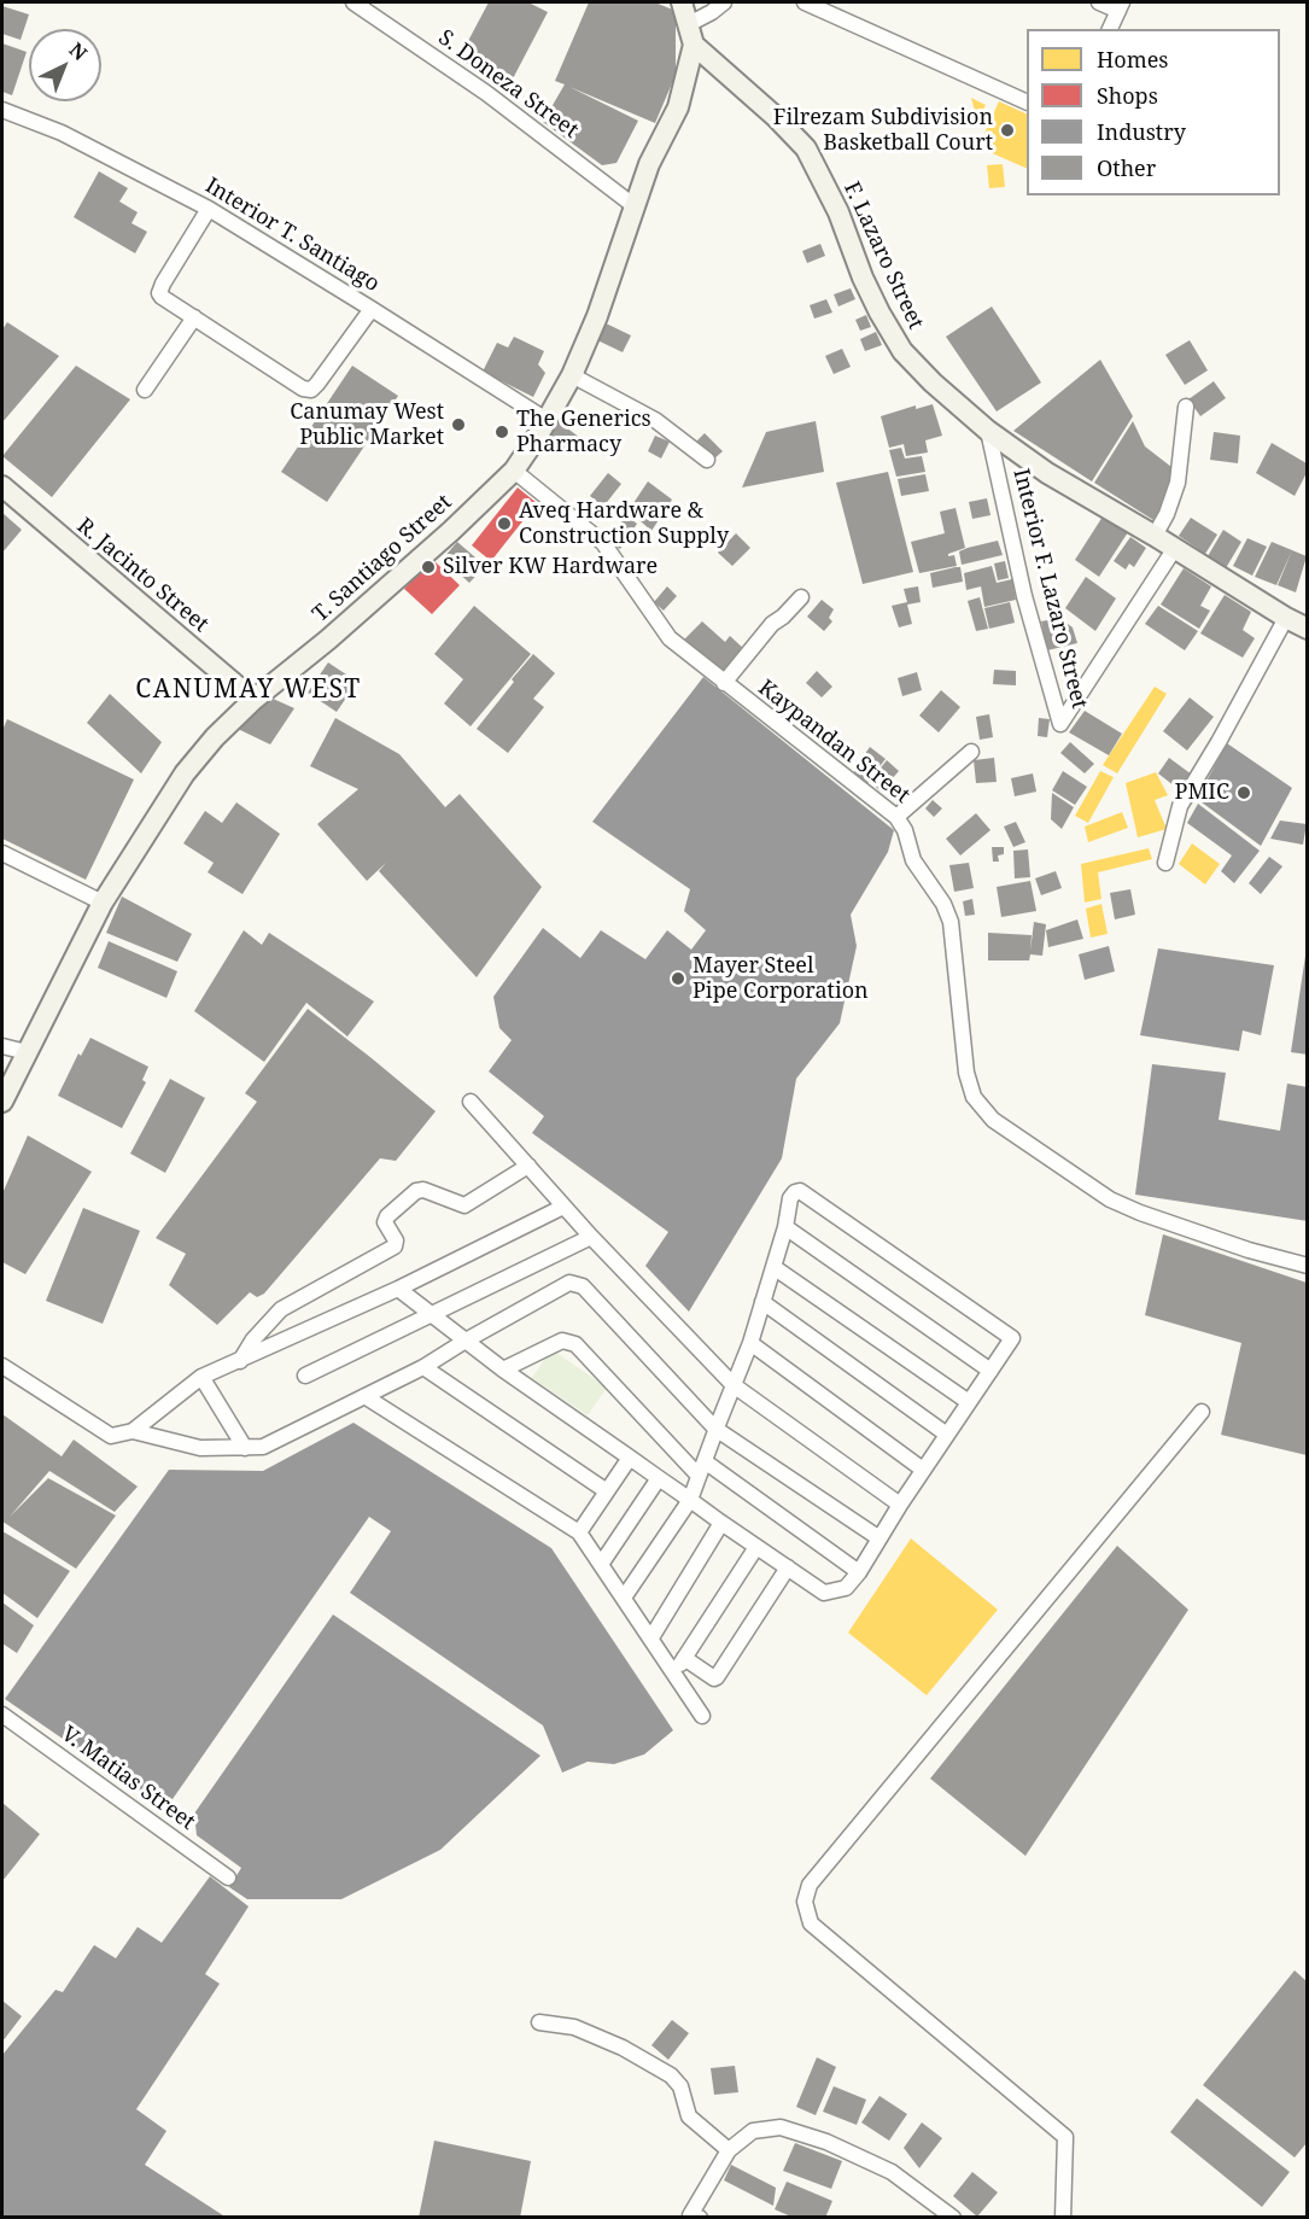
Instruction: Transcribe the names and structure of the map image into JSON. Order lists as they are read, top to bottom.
{
  "streets": {
    "main road": ["F. Lazaro Street", "T. Santiago Street", "R. Jacinto Street"],
    "street": [
      "S. Doneza Street",
      "Interior T. Santiago",
      "Interior F. Lazaro Street",
      "Kaypandan Street",
      "V. Matias Street"
    ]
  },
  "crossings": [
    ["S. Doneza Street", "T. Santiago Street"],
    ["Interior T. Santiago", "T. Santiago Street"],
    ["F. Lazaro Street", "T. Santiago Street"],
    ["F. Lazaro Street", "Interior F. Lazaro Street"],
    ["T. Santiago Street", "R. Jacinto Street"],
    ["T. Santiago Street", "Kaypandan Street"]
  ],
  "districts": ["CANUMAY WEST"],
  "places": [
    "Filrezam Subdivision Basketball Court",
    "Canumay West Public Market",
    "The Generics Pharmacy",
    "Aveq Hardware & Construction Supply",
    "Silver KW Hardware",
    "PMIC",
    "Mayer Steel Pipe Corporation"
  ],
  "legend": [
    "Homes",
    "Shops",
    "Industry",
    "Other"
  ],
  "north": "top right"
}
